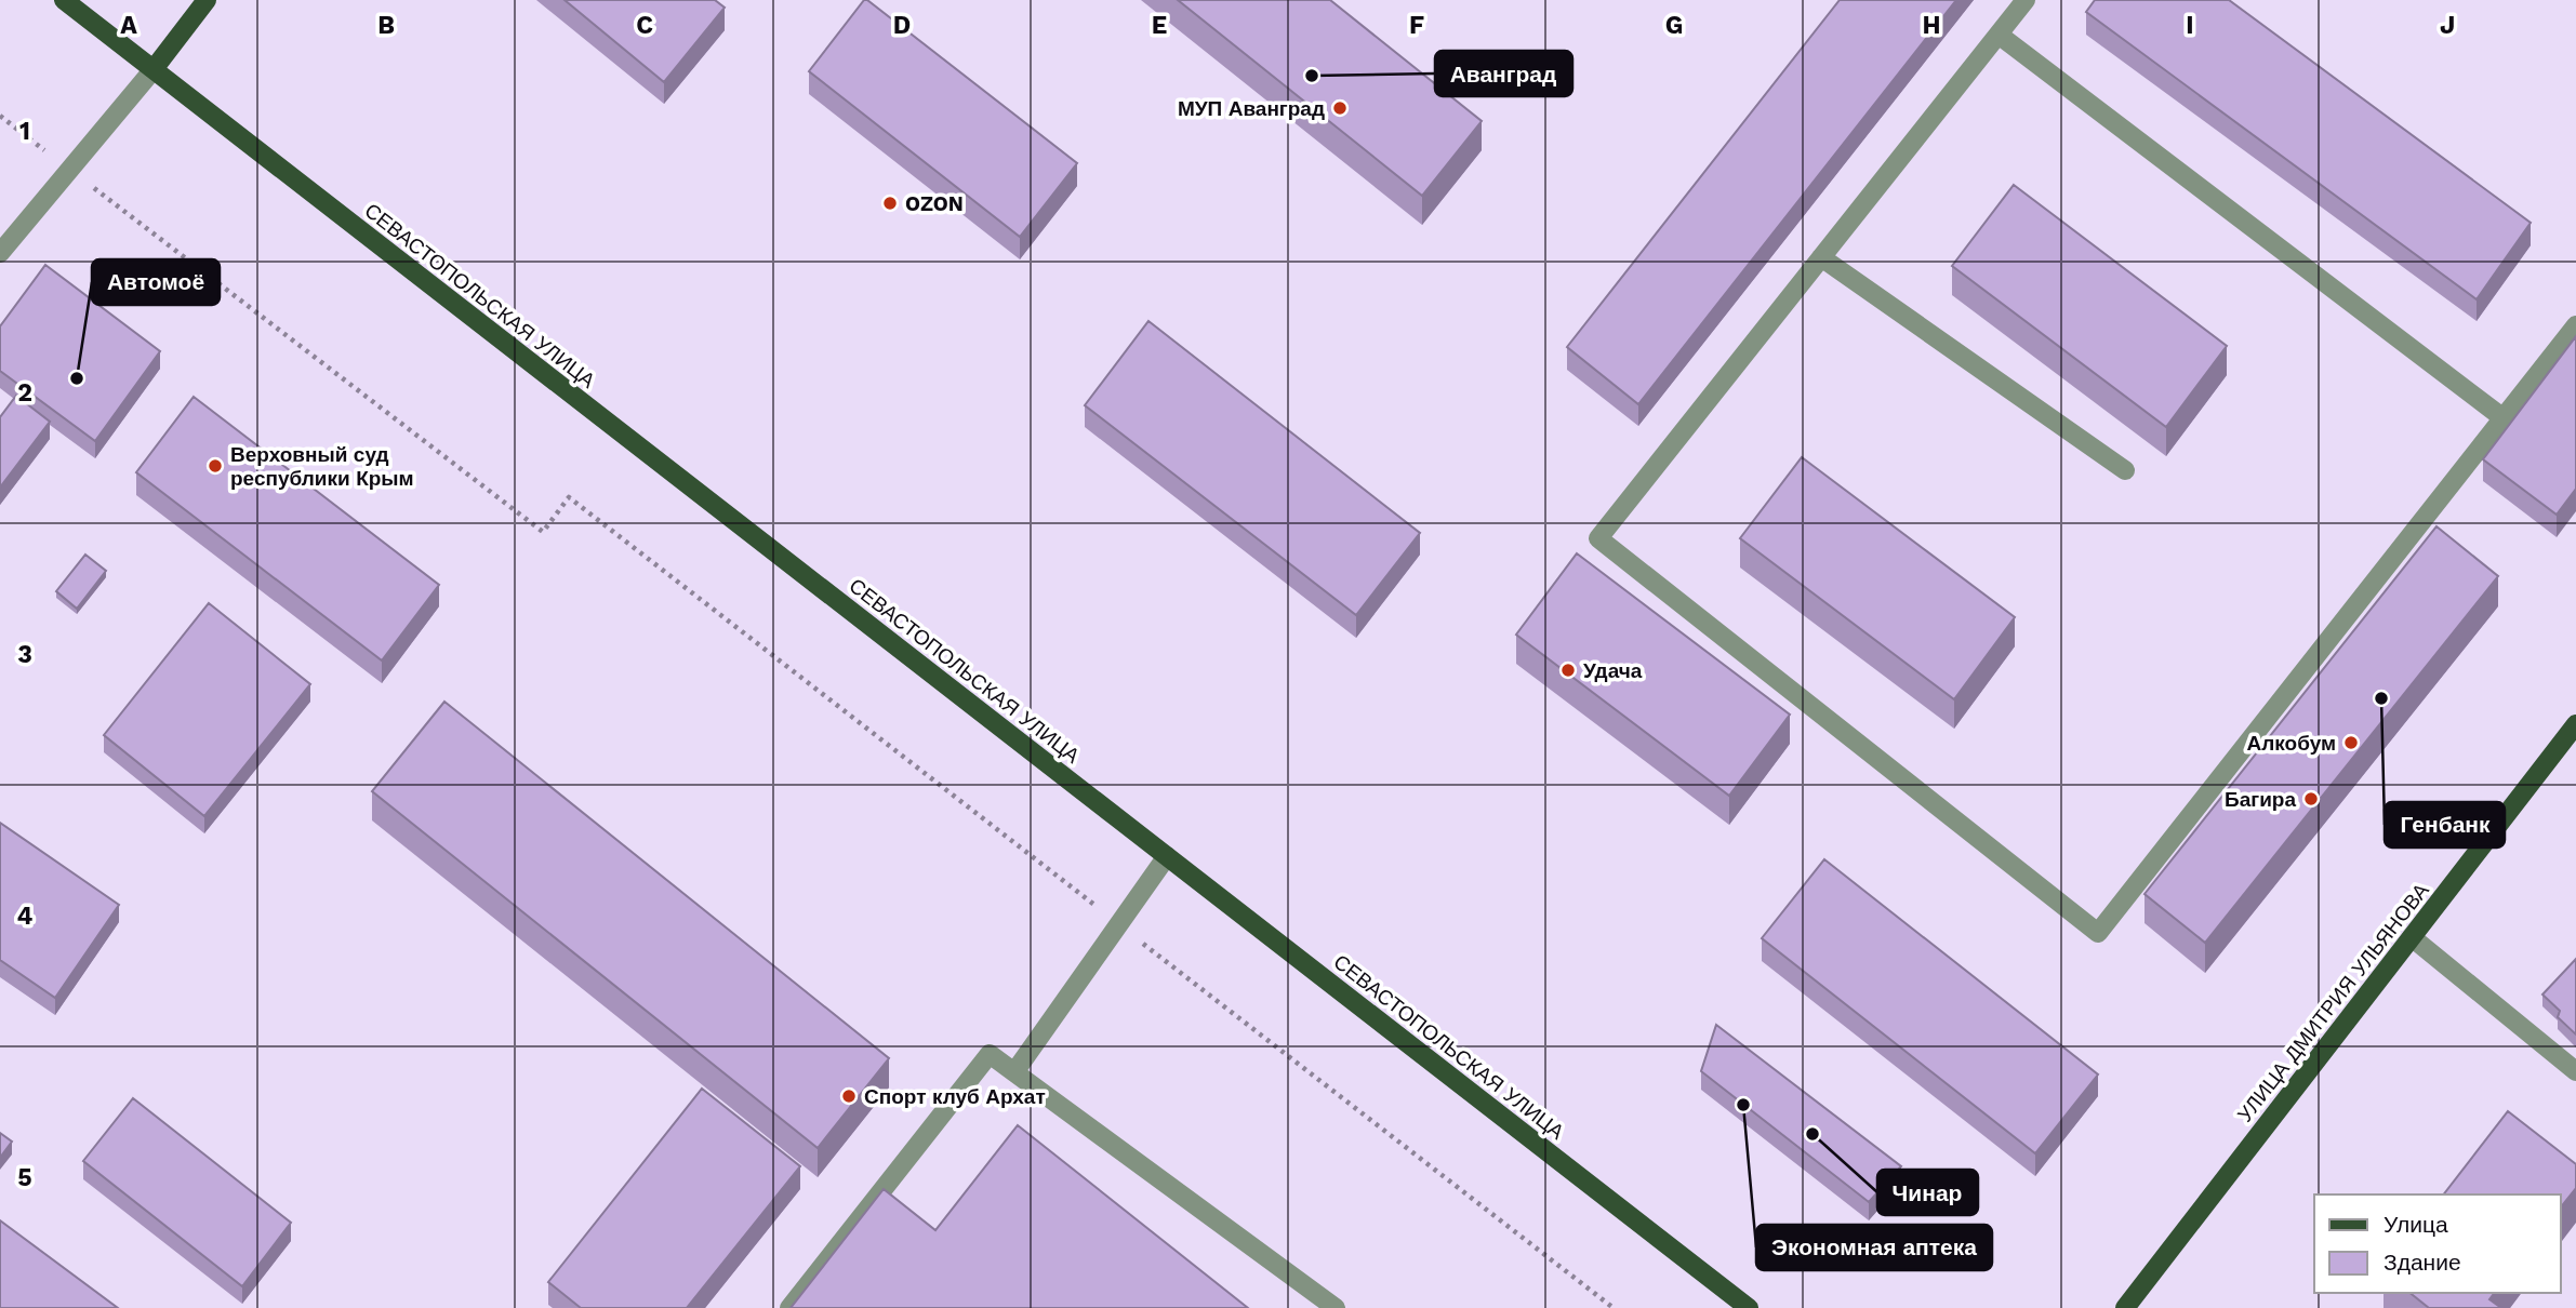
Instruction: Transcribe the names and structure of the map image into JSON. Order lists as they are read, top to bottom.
{
  "streets": {
    "main road": ["СЕВАСТОПОЛЬСКАЯ УЛИЦА", "УЛИЦА ДМИТРИЯ УЛЬЯНОВА"]
  },
  "places": [
    "Аванград",
    "МУП Аванград",
    "OZON",
    "Автомоё",
    "Верховный суд республики Крым",
    "Удача",
    "Генбанк",
    "Алкобум",
    "Багира",
    "Спорт клуб Архат",
    "Экономная аптека",
    "Чинар"
  ],
  "legend": ["Улица", "Здание"],
  "grid": {
    "columns": [
      "A",
      "B",
      "C",
      "D",
      "E",
      "F",
      "G",
      "H",
      "I",
      "J"
    ],
    "rows": [
      "1",
      "2",
      "3",
      "4",
      "5"
    ]
  }
}
